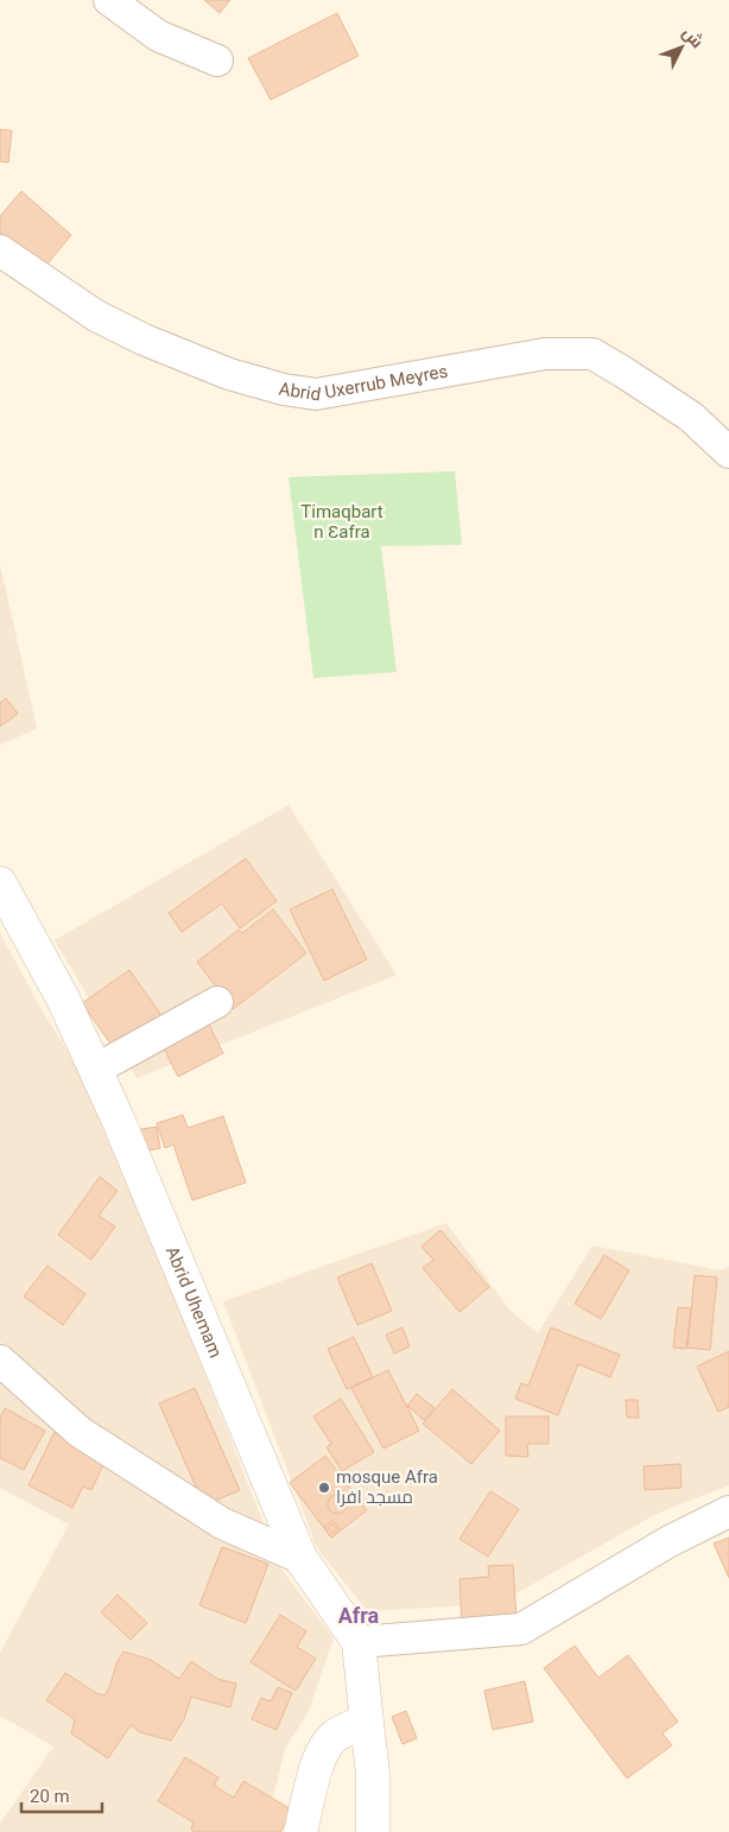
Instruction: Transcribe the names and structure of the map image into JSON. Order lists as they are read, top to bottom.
{
  "streets": {
    "street": ["Abrid Uxerrub Meɣres", "Abrid Uhemam"]
  },
  "districts": ["Afra"],
  "parks": ["Timaqbart n Ɛafra"],
  "places": ["mosque Afra مسجد افرا"],
  "scale_bar": "20 m",
  "north": "top right"
}
